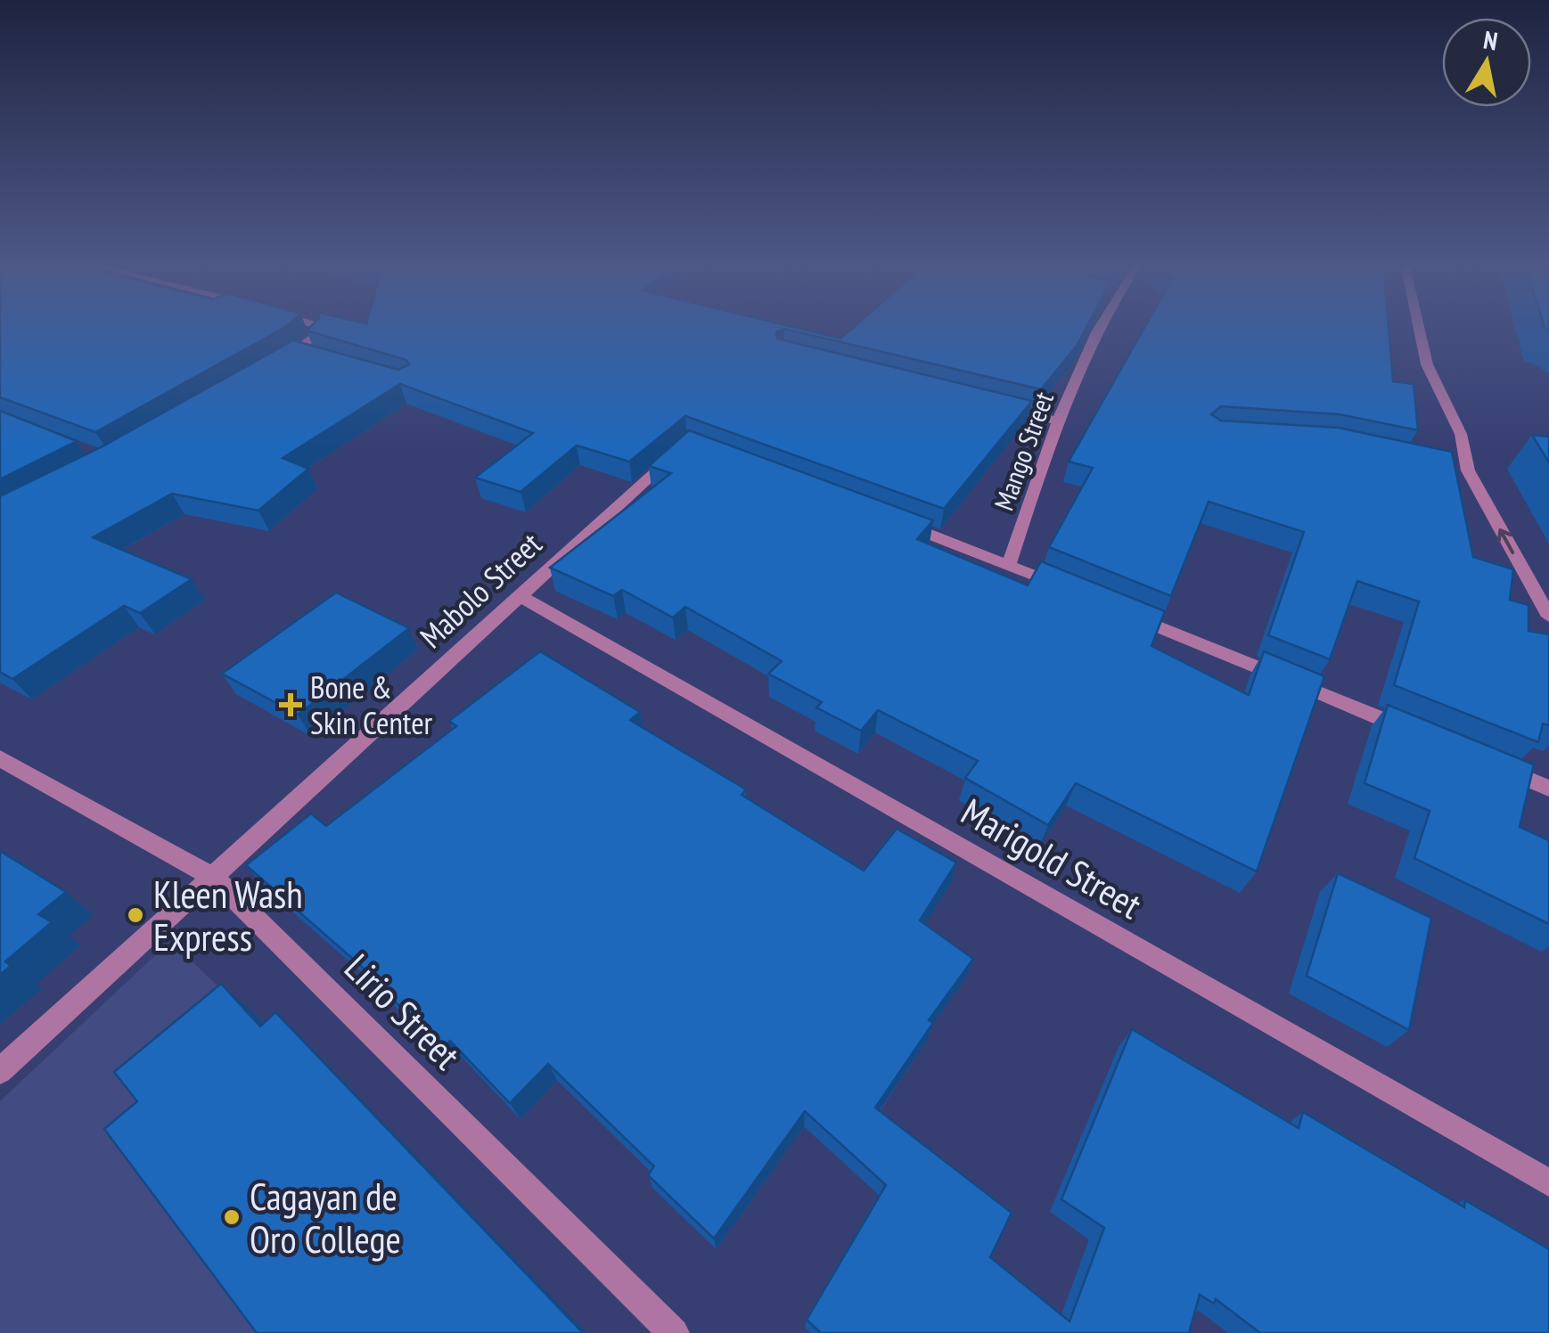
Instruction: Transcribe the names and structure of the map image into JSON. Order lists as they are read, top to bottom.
{
  "streets": {
    "street": [
      "Mango Street",
      "Mabolo Street",
      "Marigold Street",
      "Lirio Street"
    ]
  },
  "crossings": [
    ["Mabolo Street", "Marigold Street"],
    ["Mabolo Street", "Lirio Street"]
  ],
  "places": {
    "health": ["Bone & Skin Center"],
    "other": ["Kleen Wash Express", "Cagayan de Oro College"]
  },
  "north": "top"
}
